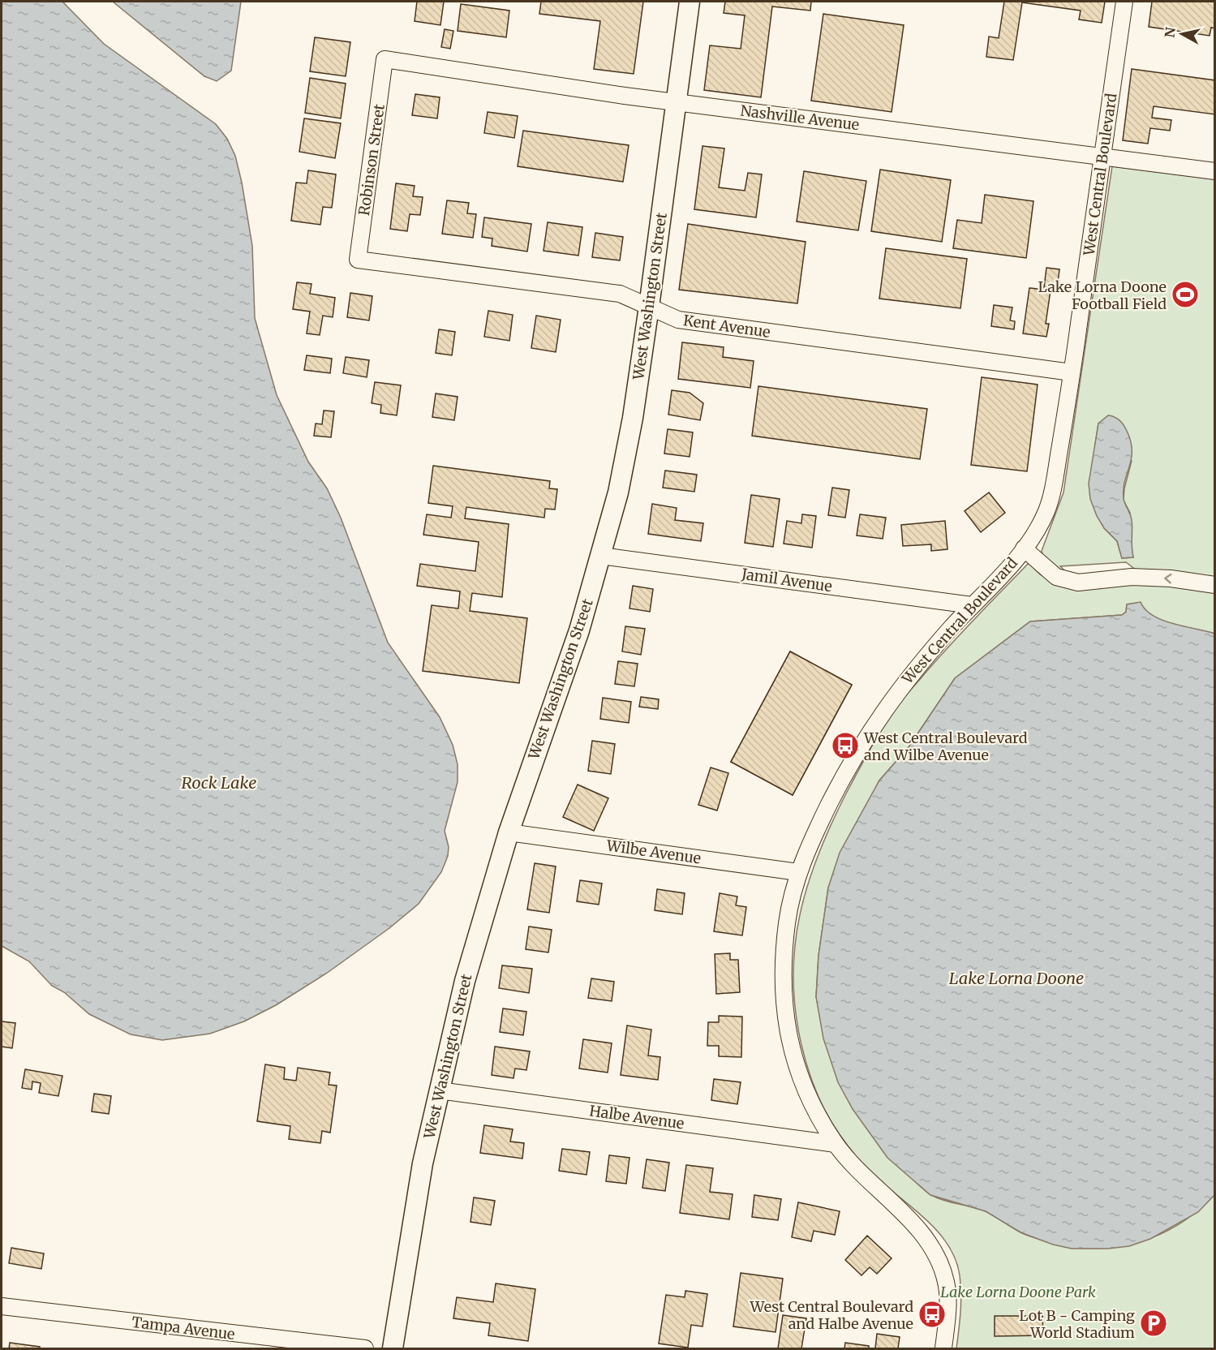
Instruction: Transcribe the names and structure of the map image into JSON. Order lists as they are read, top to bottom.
{
  "streets": {
    "main road": ["West Washington Street"],
    "street": [
      "Nashville Avenue",
      "Robinson Street",
      "West Central Boulevard",
      "Kent Avenue",
      "Jamil Avenue",
      "Wilbe Avenue",
      "Halbe Avenue",
      "Tampa Avenue"
    ]
  },
  "crossings": [
    ["Nashville Avenue", "Robinson Street"],
    ["Nashville Avenue", "West Central Boulevard"],
    ["Nashville Avenue", "West Washington Street"],
    ["Robinson Street", "Kent Avenue"],
    ["West Central Boulevard", "Kent Avenue"],
    ["West Central Boulevard", "Jamil Avenue"],
    ["West Central Boulevard", "Wilbe Avenue"],
    ["West Central Boulevard", "Halbe Avenue"],
    ["West Washington Street", "Kent Avenue"],
    ["West Washington Street", "Jamil Avenue"],
    ["West Washington Street", "Wilbe Avenue"],
    ["West Washington Street", "Halbe Avenue"]
  ],
  "water": ["Rock Lake", "Lake Lorna Doone"],
  "parks": ["Lake Lorna Doone Park"],
  "places": {
    "sports": ["Lake Lorna Doone Football Field"],
    "bus stop": ["West Central Boulevard and Wilbe Avenue", "West Central Boulevard and Halbe Avenue"],
    "parking": ["Lot B - Camping World Stadium"]
  },
  "north": "left"
}
